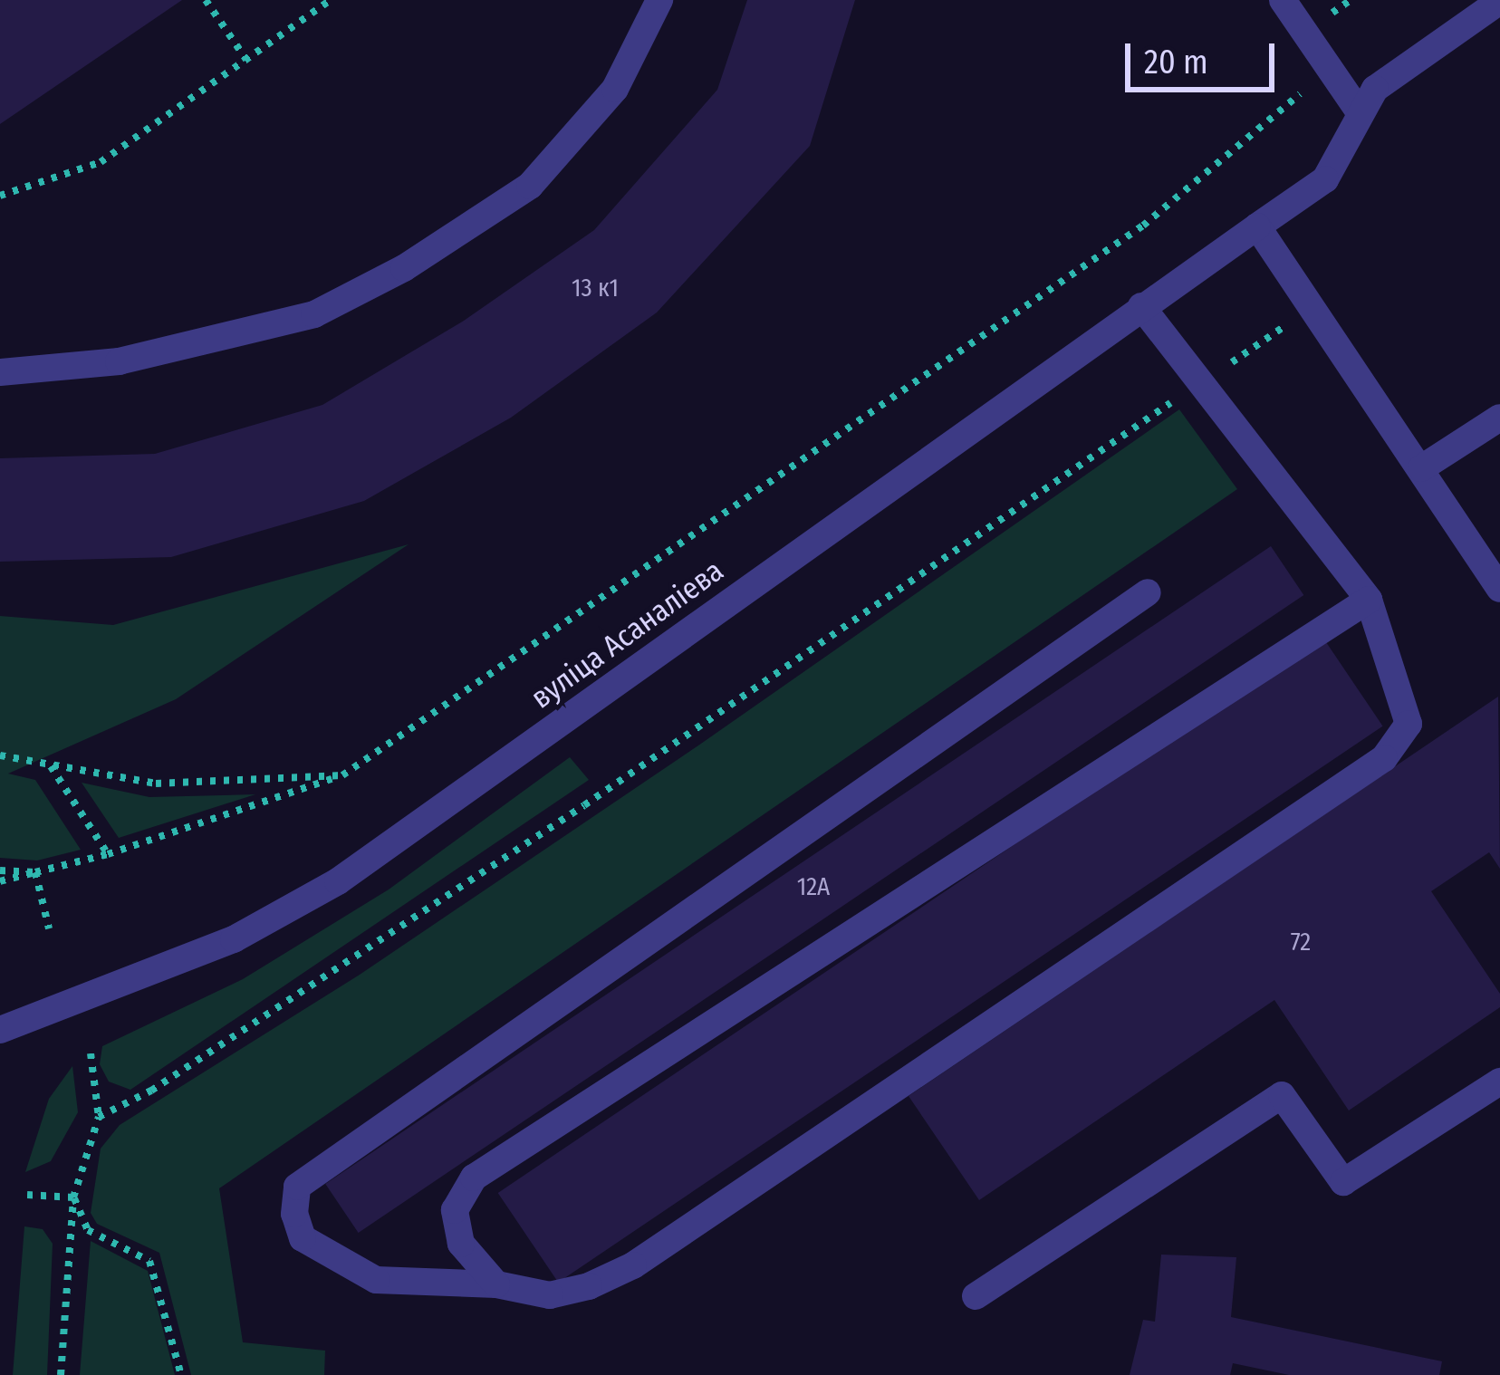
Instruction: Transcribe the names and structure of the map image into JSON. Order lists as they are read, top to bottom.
{
  "streets": {
    "street": ["вуліца Асаналіева"]
  },
  "house_numbers": ["13 к1", "12А", "72"],
  "scale_bar": "20 m"
}
